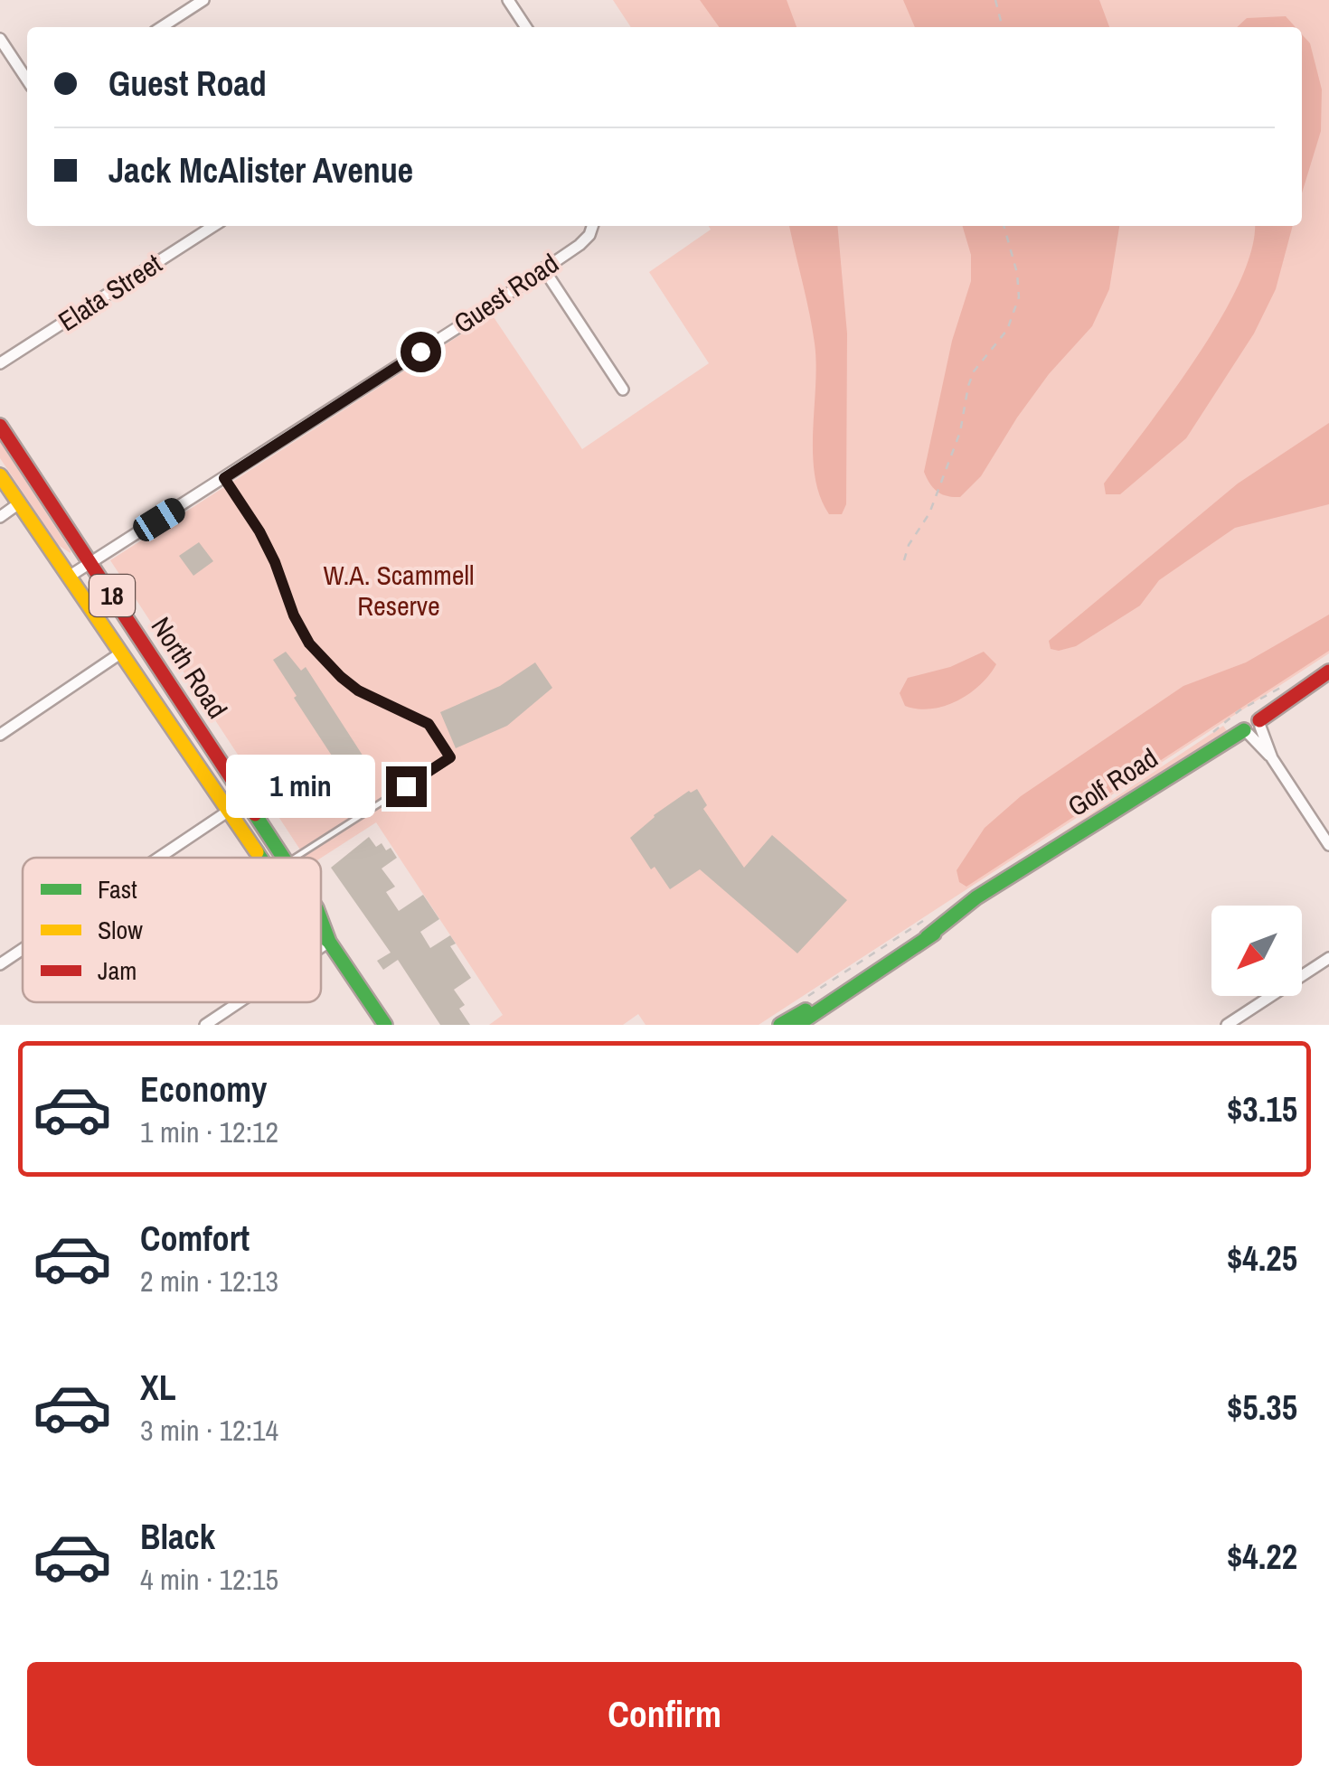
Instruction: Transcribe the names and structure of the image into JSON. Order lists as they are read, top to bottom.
{
  "streets": {
    "main road": ["18", "North Road", "Golf Road"],
    "street": ["Elata Street", "Guest Road"]
  },
  "crossings": [
    ["Guest Road", "North Road"]
  ],
  "parks": ["W.A. Scammell Reserve"],
  "legend": ["Fast", "Slow", "Jam"],
  "north": "bottom left",
  "page": {
    "banner": ["Guest Road", "Jack McAlister Avenue"],
    "bubble": "1 min",
    "list": [
      {
        "name": "Economy",
        "note": "1 min · 12:12",
        "value": "$3.15"
      },
      {
        "name": "Comfort",
        "note": "2 min · 12:13",
        "value": "$4.25"
      },
      {
        "name": "XL",
        "note": "3 min · 12:14",
        "value": "$5.35"
      },
      {
        "name": "Black",
        "note": "4 min · 12:15",
        "value": "$4.22"
      }
    ],
    "buttons": "Confirm"
  }
}
